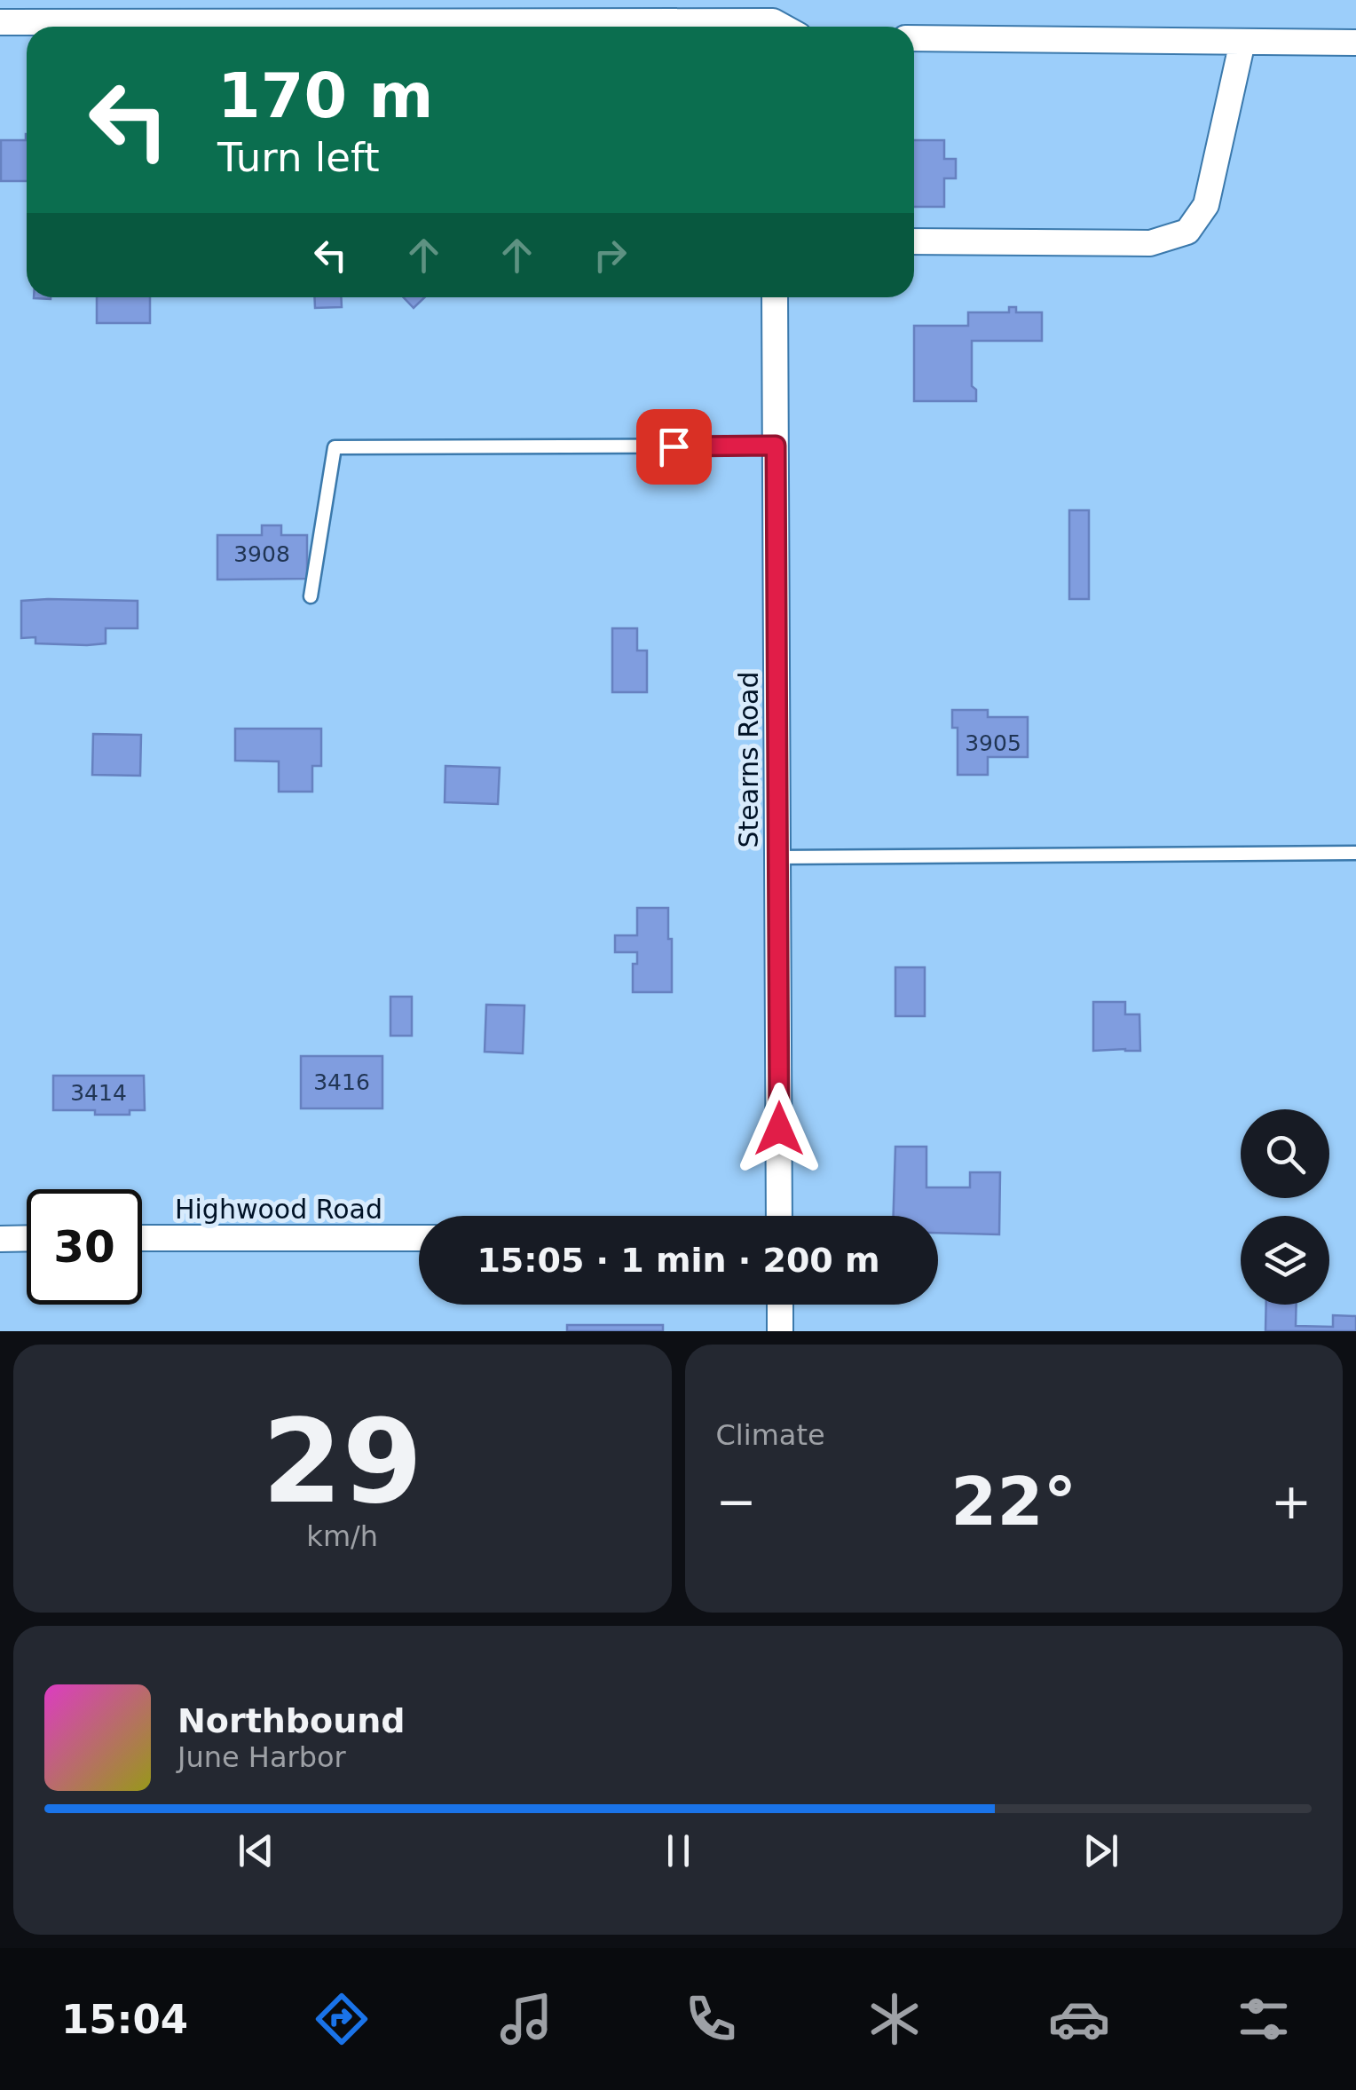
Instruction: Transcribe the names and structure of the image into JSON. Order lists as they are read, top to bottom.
{
  "streets": {
    "street": ["Stearns Road", "Highwood Road"]
  },
  "house_numbers": [
    "3908",
    "3905",
    "3416",
    "3414"
  ],
  "page": {
    "turn": ["170 m", "Turn left"],
    "limit": "30",
    "trip": "15:05 · 1 min · 200 m",
    "tile": [
      ["29", "km/h"],
      "Climate"
    ],
    "heat": ["−", "22°", "+"],
    "song": ["Northbound", "June Harbor"],
    "tabs": "15:04"
  }
}
